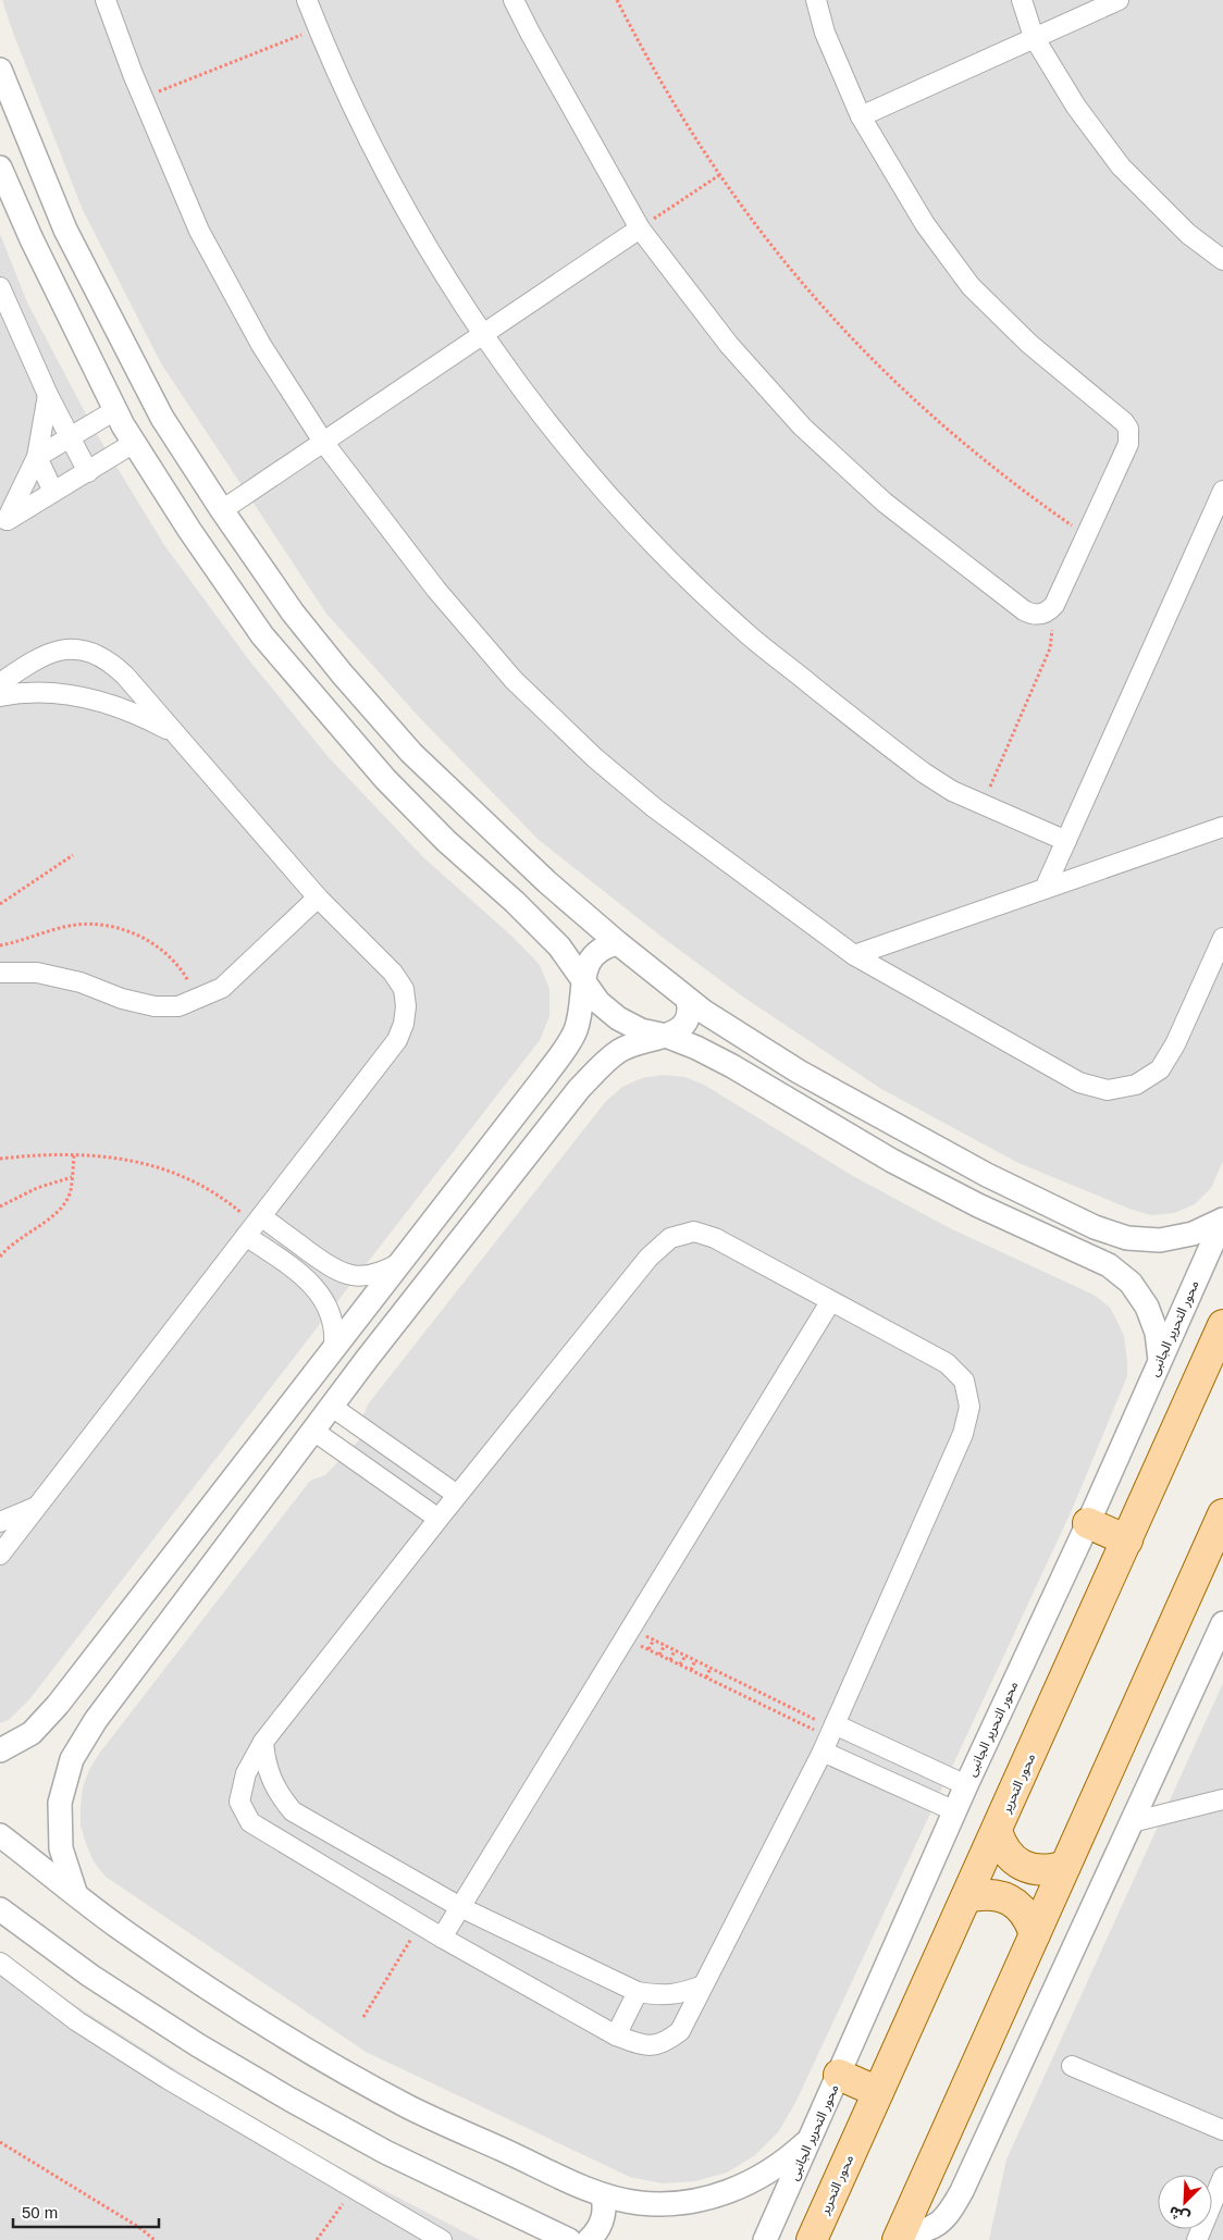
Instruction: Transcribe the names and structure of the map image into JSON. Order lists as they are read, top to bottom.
{
  "streets": {
    "main road": ["محور التحرير"],
    "street": ["محور التحرير الجانبى"]
  },
  "scale_bar": "50 m",
  "north": "bottom left"
}
